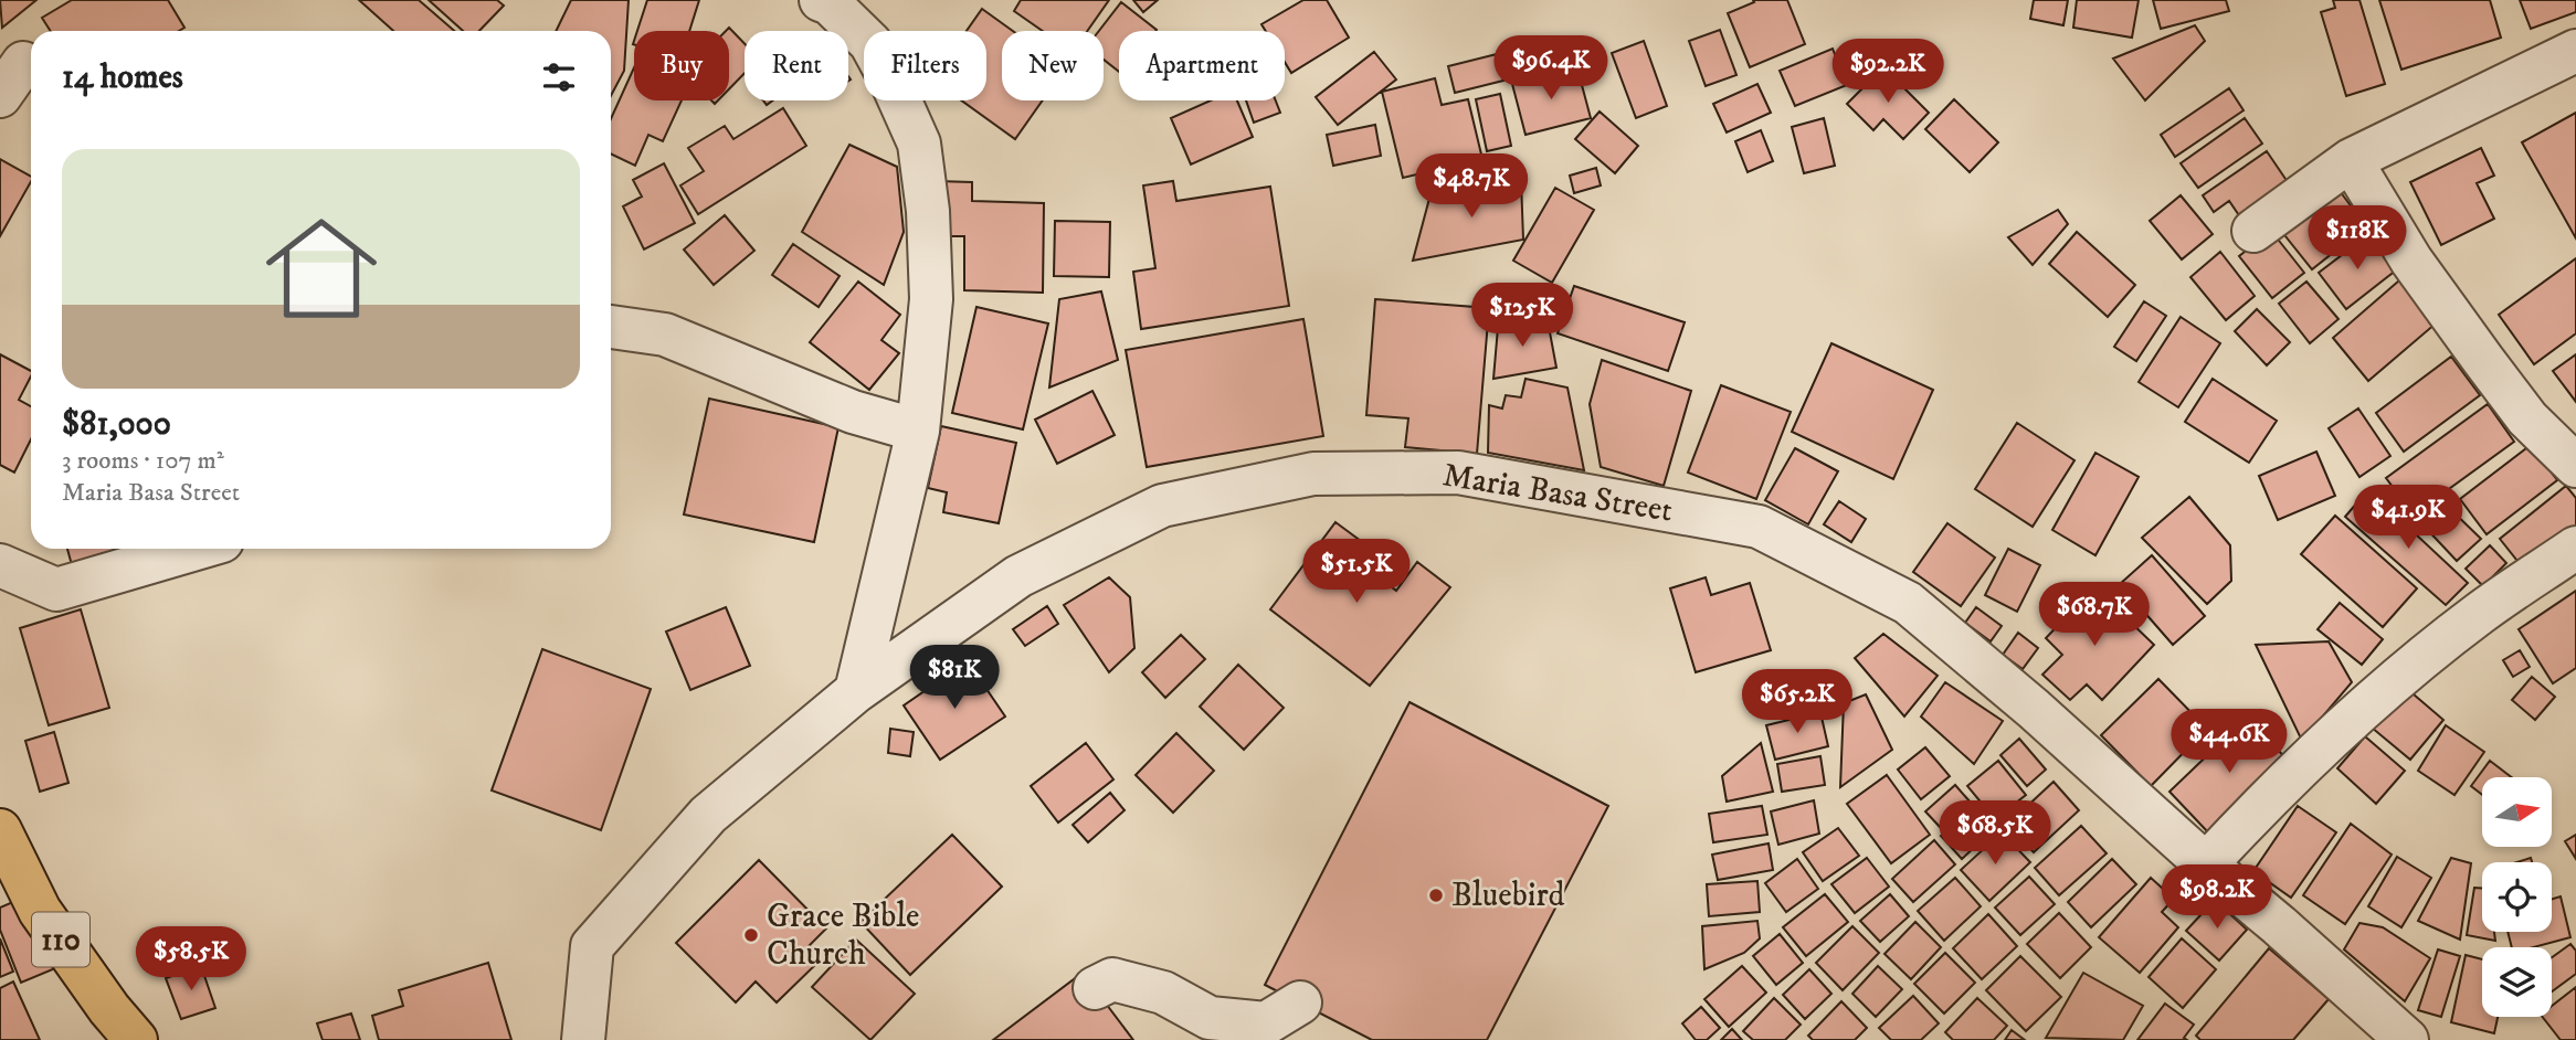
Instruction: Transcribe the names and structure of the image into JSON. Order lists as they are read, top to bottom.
{
  "streets": {
    "main road": ["110"],
    "street": ["Maria Basa Street"]
  },
  "places": ["Bluebird", "Grace Bible Church"],
  "north": "right",
  "page": {
    "chip": [
      "Buy",
      "Rent",
      "Filters",
      "New",
      "Apartment"
    ],
    "heading": "14 homes",
    "price": [
      "$96.4K",
      "$92.2K",
      "$48.7K",
      "$118K",
      "$125K",
      "$41.9K",
      "$51.5K",
      "$68.7K",
      "$81K",
      "$65.2K",
      "$44.6K",
      "$68.5K",
      "$98.2K",
      "$58.5K"
    ],
    "list": [
      {
        "name": "$81,000",
        "note": "3 rooms · 107 m² · Maria Basa Street"
      }
    ]
  }
}
